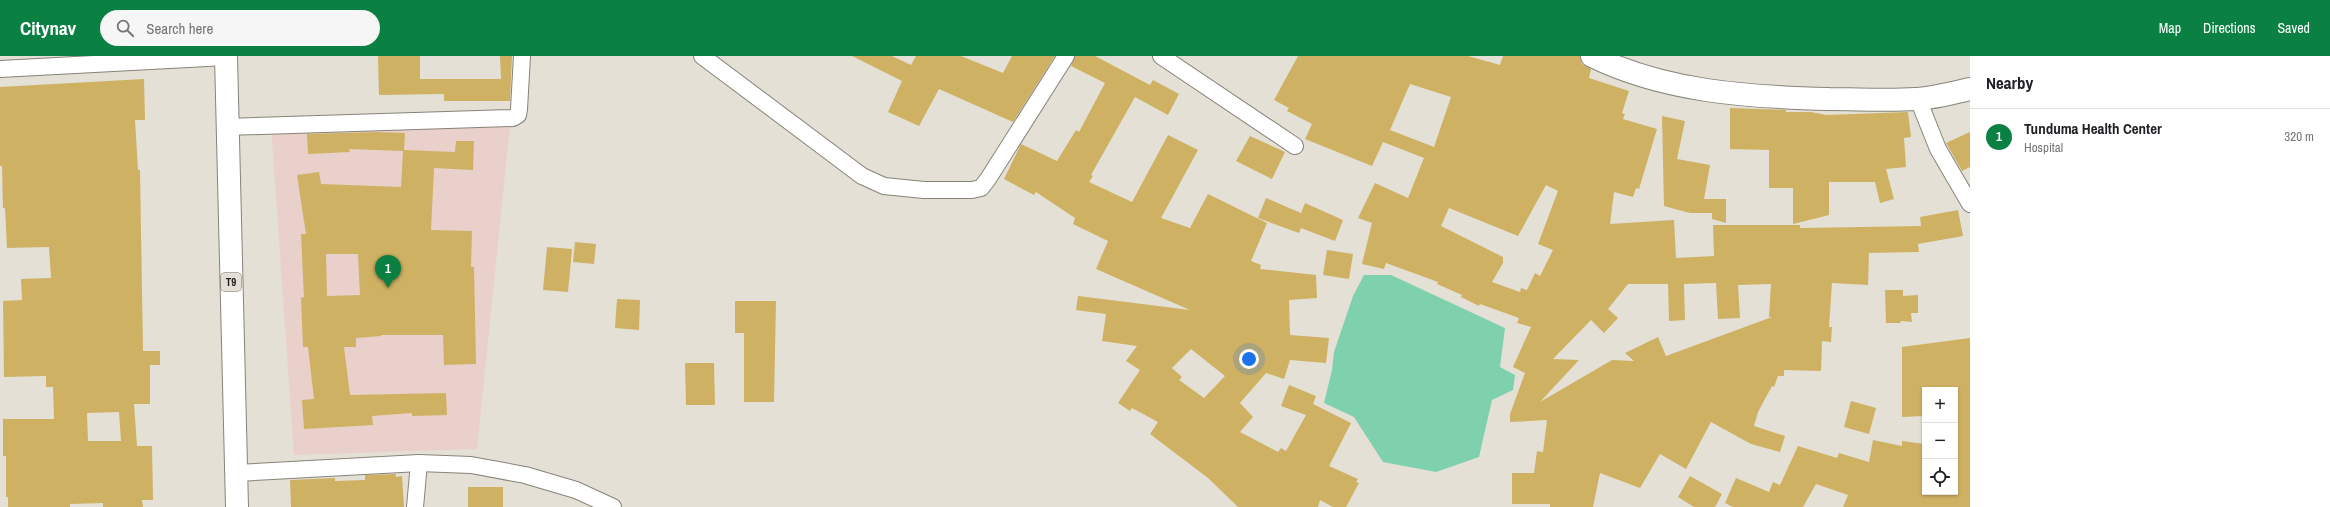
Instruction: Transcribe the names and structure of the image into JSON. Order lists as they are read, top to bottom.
{
  "streets": {
    "main road": ["T9"]
  },
  "page": {
    "header": "Citynav",
    "search": "Search here",
    "nav": ["Map", "Directions", "Saved"],
    "heading": "Nearby",
    "list": [
      {
        "mark": "1",
        "name": "Tunduma Health Center",
        "note": "Hospital",
        "value": "320 m"
      }
    ],
    "pins": "1",
    "map_buttons": ["+", "−"]
  }
}
